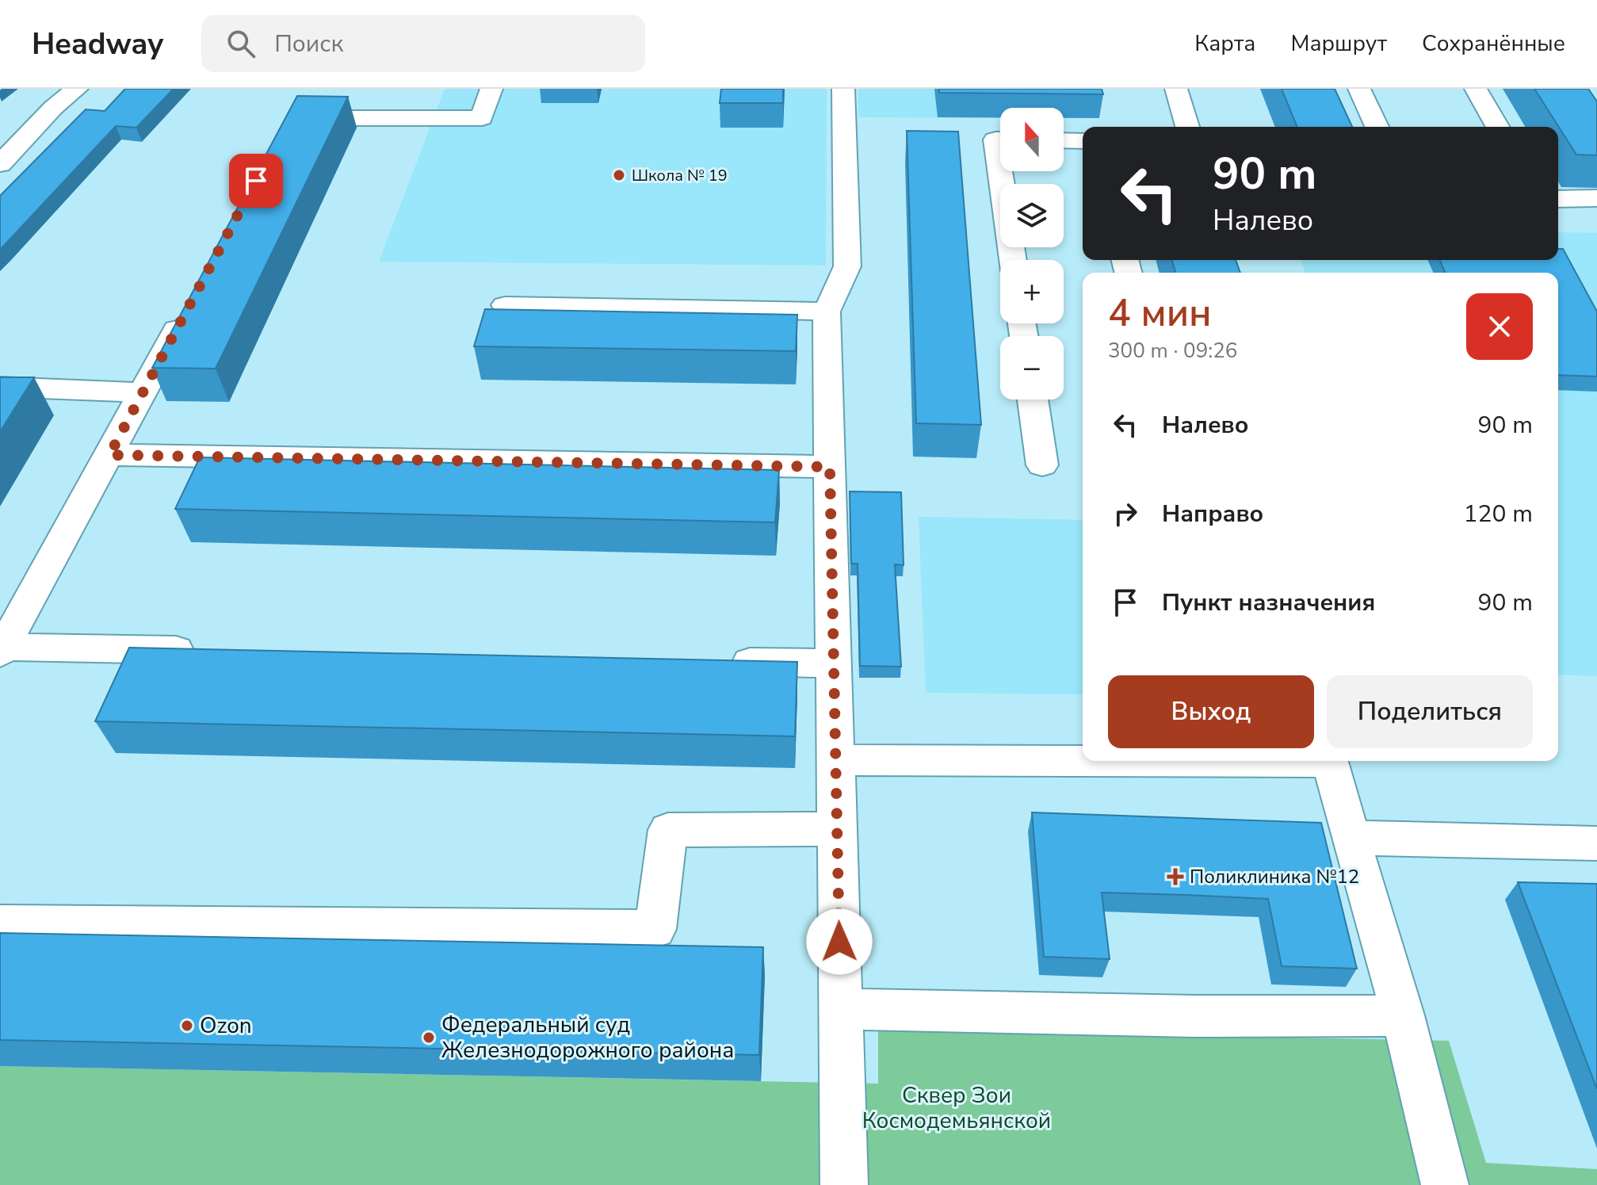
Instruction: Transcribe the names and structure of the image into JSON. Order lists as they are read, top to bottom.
{
  "parks": ["Сквер Зои Космодемьянской"],
  "places": {
    "other": ["Школа № 19", "Ozon", "Федеральный суд Железнодорожного района"],
    "health": ["Поликлиника №12"]
  },
  "north": "top",
  "page": {
    "header": "Headway",
    "search": "Поиск",
    "nav": ["Карта", "Маршрут", "Сохранённые"],
    "map_buttons": ["+", "−"],
    "turn": ["90 m", "Налево"],
    "heading": ["4 мин", "300 m · 09:26"],
    "list": [
      {
        "name": "Налево",
        "value": "90 m"
      },
      {
        "name": "Направо",
        "value": "120 m"
      },
      {
        "name": "Пункт назначения",
        "value": "90 m"
      }
    ],
    "buttons": ["Выход", "Поделиться"]
  }
}
